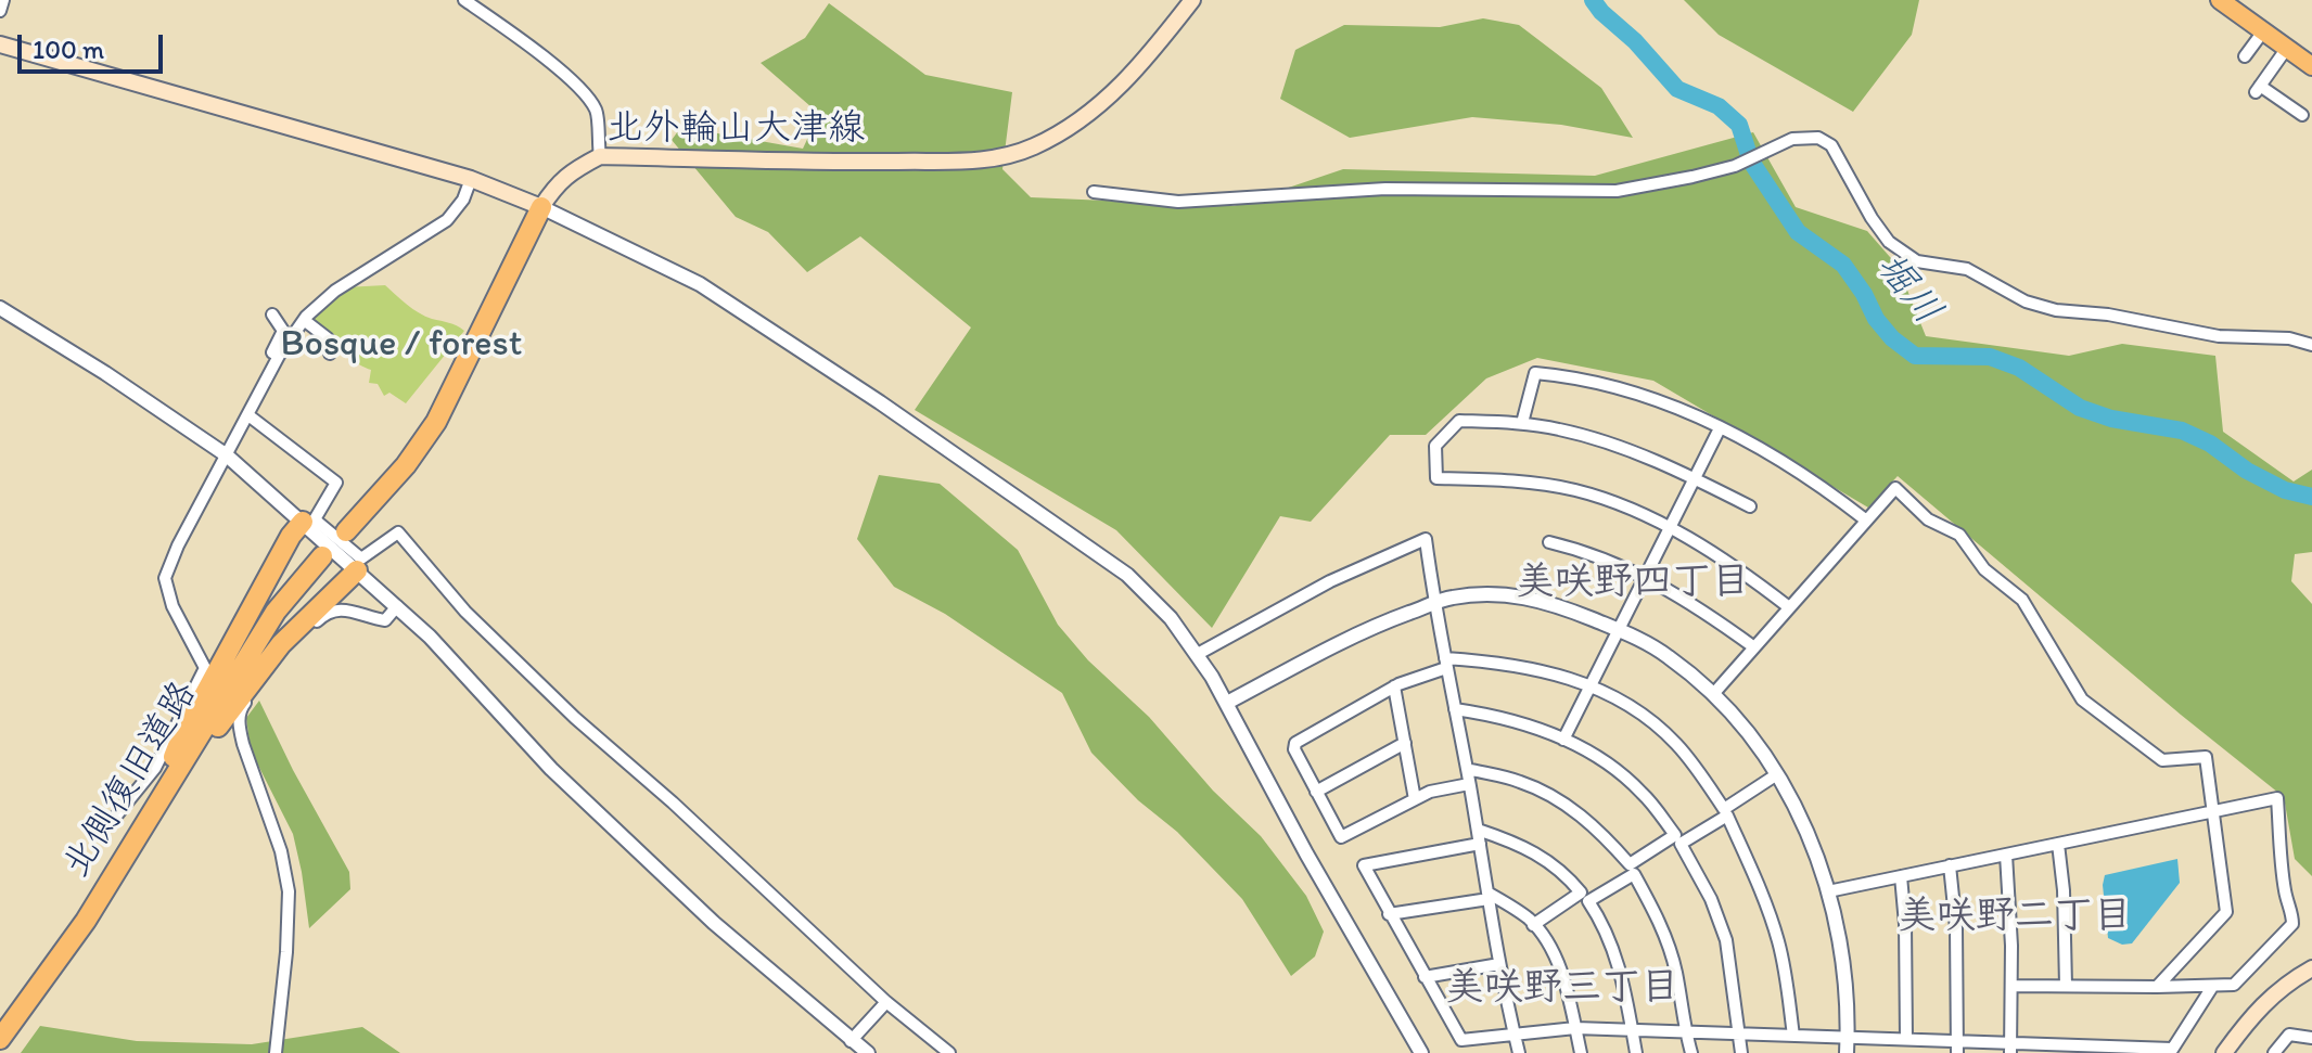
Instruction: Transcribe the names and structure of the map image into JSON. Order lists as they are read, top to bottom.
{
  "streets": {
    "highway": ["北側復旧道路"],
    "main road": ["北外輪山大津線"]
  },
  "districts": ["美咲野四丁目", "美咲野二丁目", "美咲野三丁目"],
  "water": ["堀川"],
  "parks": ["Bosque / forest"],
  "scale_bar": "100 m"
}
